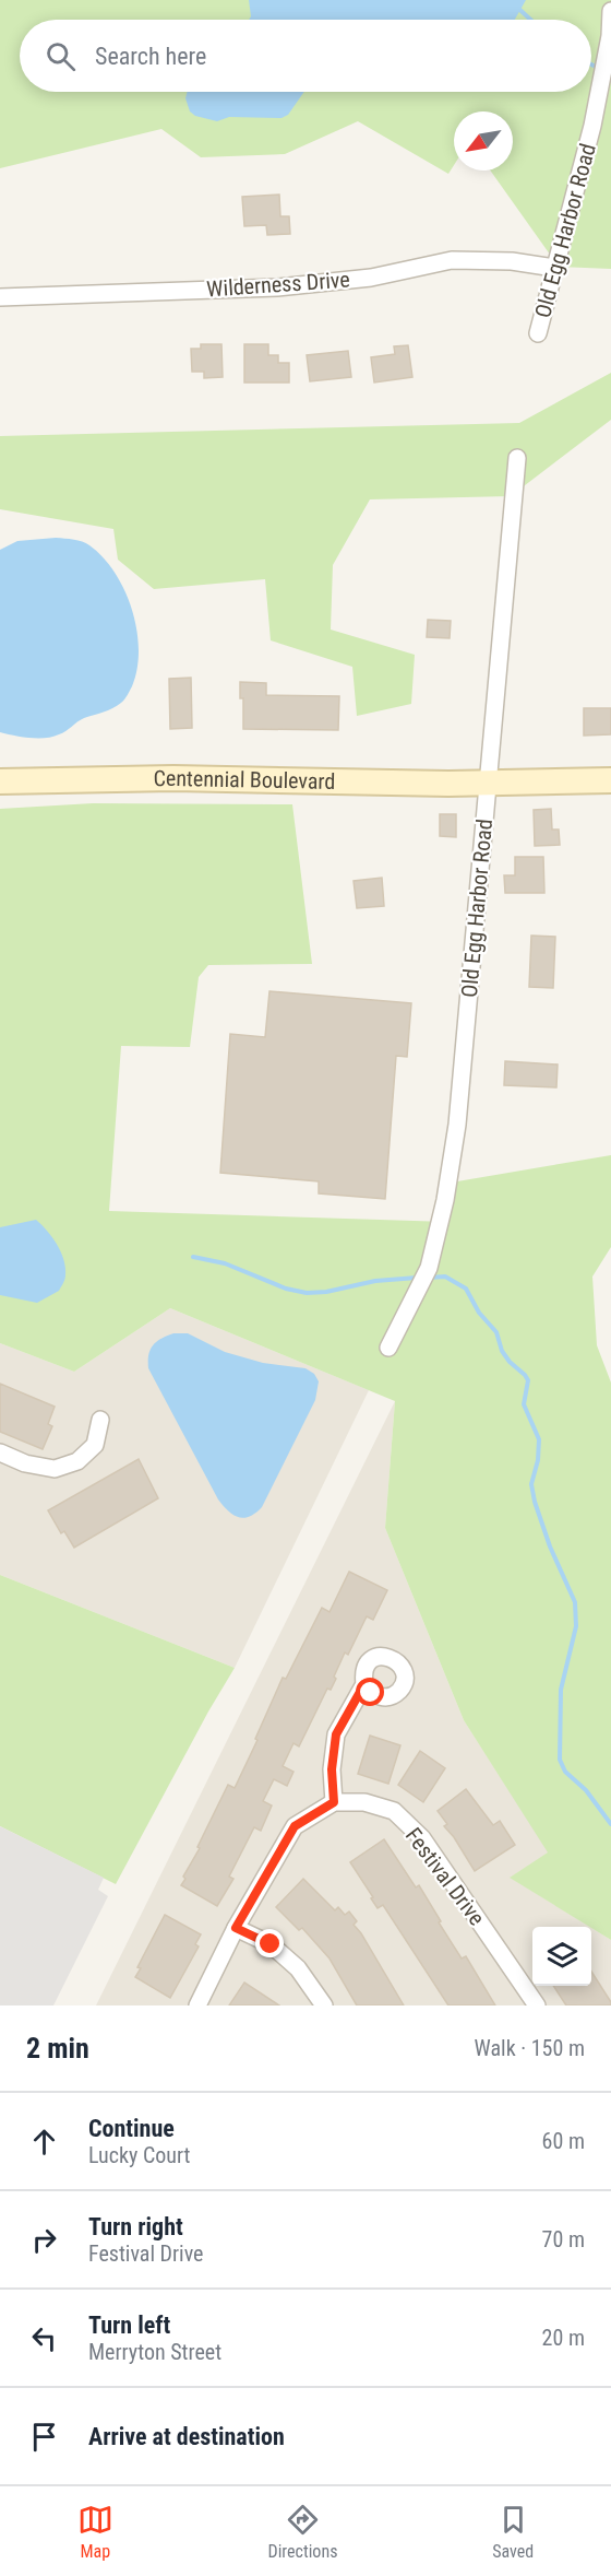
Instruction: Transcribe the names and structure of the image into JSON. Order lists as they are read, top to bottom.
{
  "streets": {
    "main road": ["Centennial Boulevard"],
    "street": ["Old Egg Harbor Road", "Wilderness Drive", "Festival Drive"]
  },
  "crossings": [
    ["Old Egg Harbor Road", "Wilderness Drive"],
    ["Old Egg Harbor Road", "Centennial Boulevard"]
  ],
  "north": "bottom left",
  "page": {
    "search": "Search here",
    "heading": ["2 min", "Walk · 150 m"],
    "list": [
      ["Continue", "Lucky Court", "60 m"],
      ["Turn right", "Festival Drive", "70 m"],
      ["Turn left", "Merryton Street", "20 m"],
      "Arrive at destination"
    ],
    "nav": ["Map", "Directions", "Saved"]
  }
}
